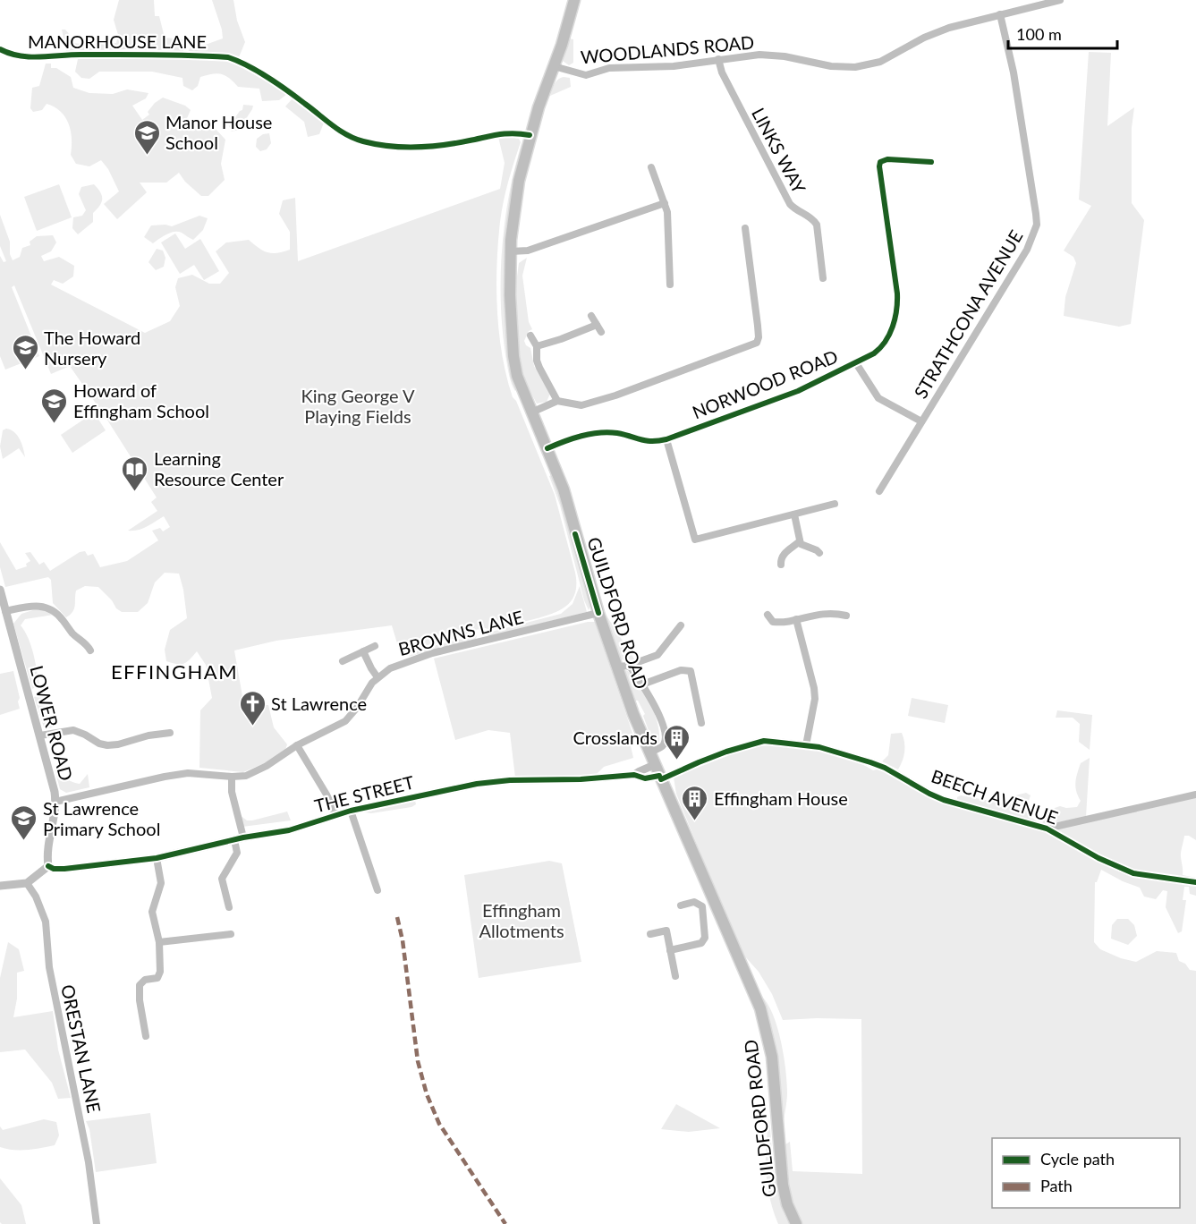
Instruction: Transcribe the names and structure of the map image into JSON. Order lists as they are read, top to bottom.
{
  "streets": {
    "main road": ["GUILDFORD ROAD"],
    "street": [
      "MANORHOUSE LANE",
      "WOODLANDS ROAD",
      "LINKS WAY",
      "STRATHCONA AVENUE",
      "NORWOOD ROAD",
      "BROWNS LANE",
      "LOWER ROAD",
      "THE STREET",
      "BEECH AVENUE",
      "ORESTAN LANE"
    ]
  },
  "crossings": [
    ["MANORHOUSE LANE", "GUILDFORD ROAD"],
    ["WOODLANDS ROAD", "LINKS WAY"],
    ["WOODLANDS ROAD", "STRATHCONA AVENUE"],
    ["WOODLANDS ROAD", "GUILDFORD ROAD"],
    ["STRATHCONA AVENUE", "NORWOOD ROAD"],
    ["NORWOOD ROAD", "GUILDFORD ROAD"],
    ["GUILDFORD ROAD", "BROWNS LANE"],
    ["GUILDFORD ROAD", "THE STREET"],
    ["GUILDFORD ROAD", "BEECH AVENUE"],
    ["BROWNS LANE", "LOWER ROAD"],
    ["LOWER ROAD", "THE STREET"],
    ["THE STREET", "BEECH AVENUE"]
  ],
  "districts": ["EFFINGHAM"],
  "parks": ["King George V Playing Fields", "Effingham Allotments"],
  "places": {
    "school or university": [
      "Manor House School",
      "The Howard Nursery",
      "Howard of Effingham School",
      "St Lawrence Primary School"
    ],
    "library": ["Learning Resource Center"],
    "church": ["St Lawrence"],
    "building": ["Crosslands", "Effingham House"]
  },
  "legend": ["Cycle path", "Path"],
  "scale_bar": "100 m"
}
